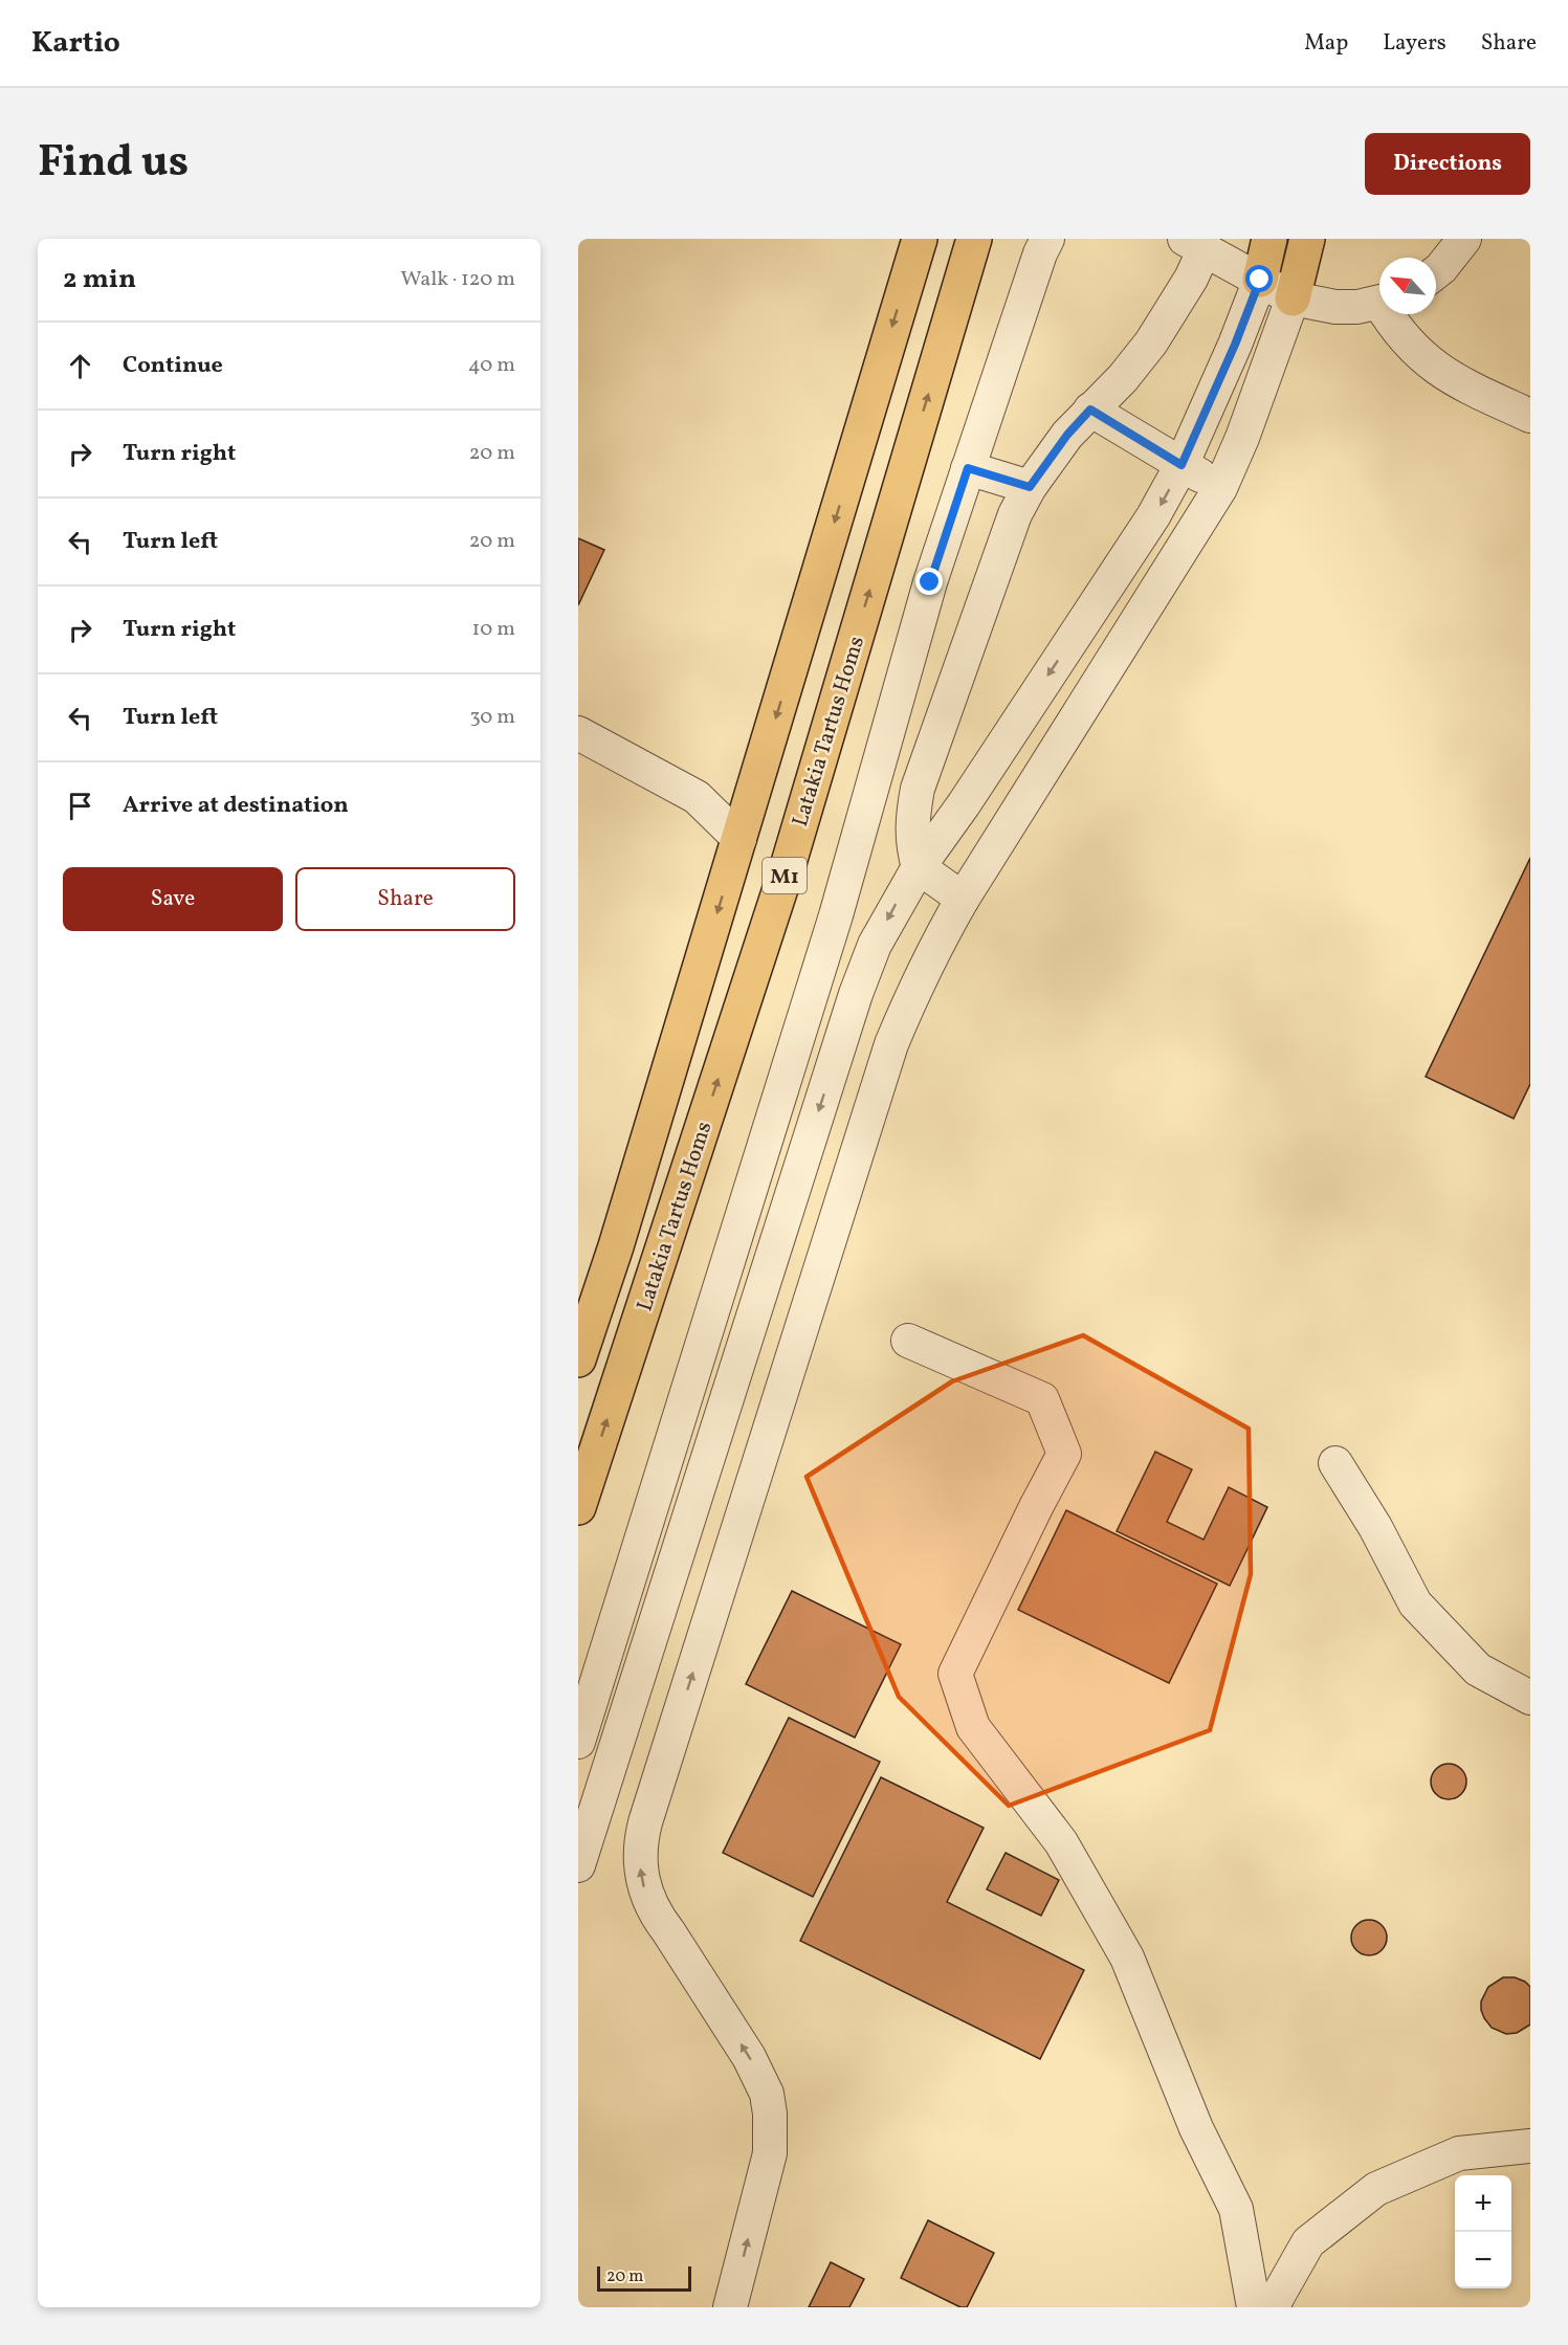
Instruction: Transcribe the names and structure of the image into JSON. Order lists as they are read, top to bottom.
{
  "streets": {
    "highway": ["Latakia Tartus Homs", "M1"]
  },
  "scale_bar": "20 m",
  "north": "top left",
  "page": {
    "header": "Kartio",
    "nav": ["Map", "Layers", "Share"],
    "title": "Find us",
    "buttons": [
      "Directions",
      ["Save", "Share"]
    ],
    "heading": ["2 min", "Walk · 120 m"],
    "list": [
      ["Continue", "40 m"],
      ["Turn right", "20 m"],
      ["Turn left", "20 m"],
      ["Turn right", "10 m"],
      ["Turn left", "30 m"],
      "Arrive at destination"
    ],
    "map_buttons": ["+", "−"],
    "scale": "20 m"
  }
}
